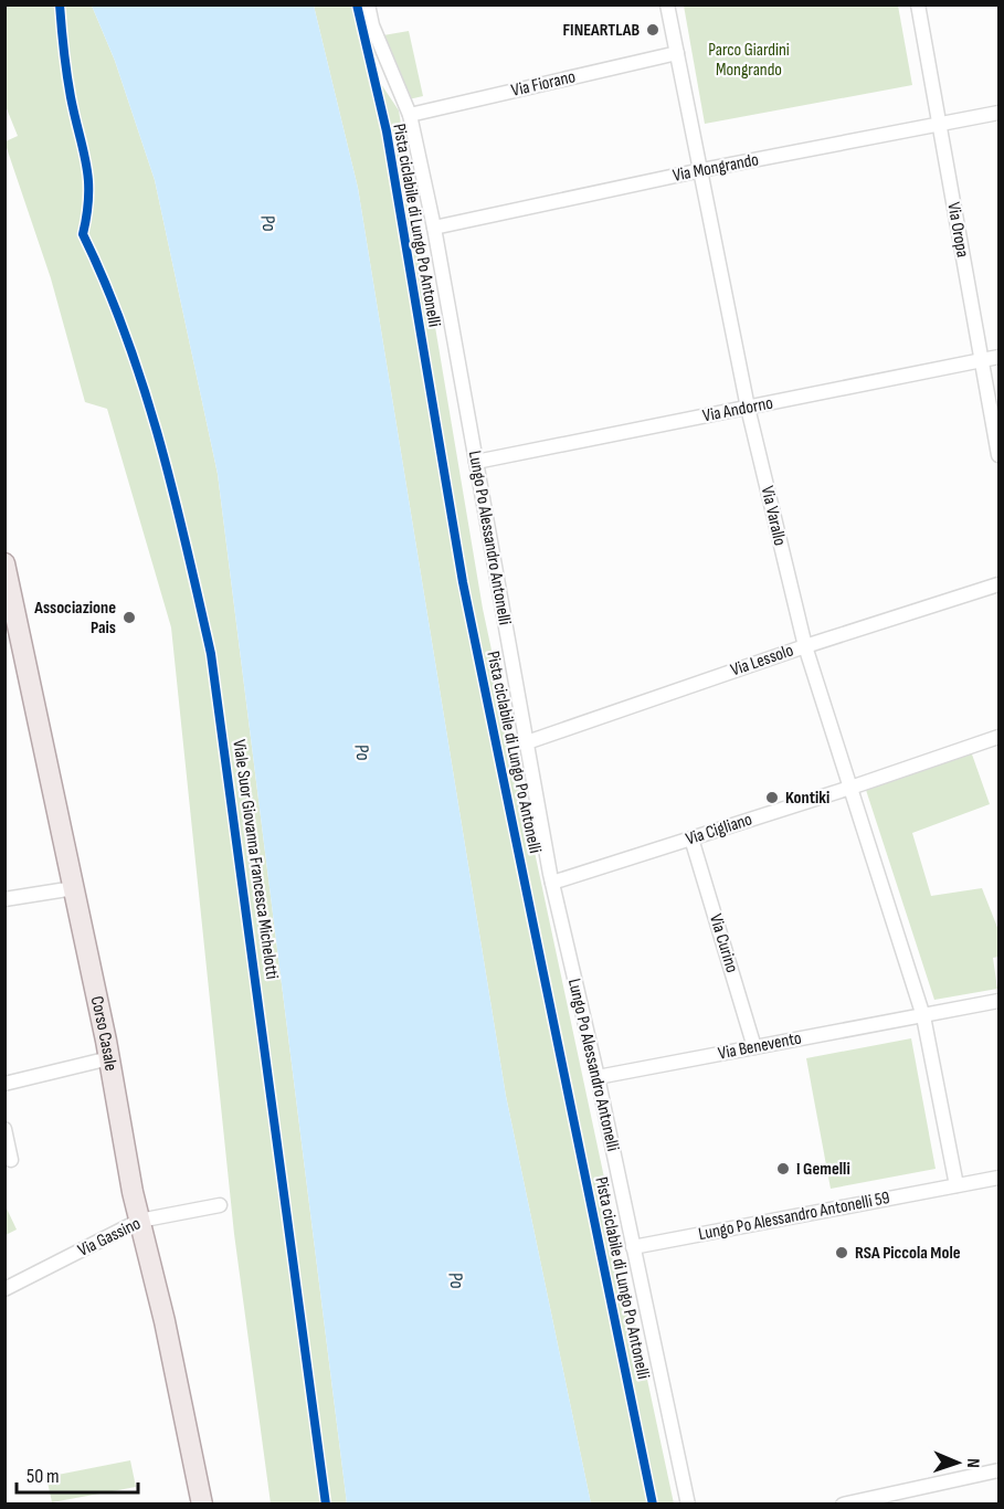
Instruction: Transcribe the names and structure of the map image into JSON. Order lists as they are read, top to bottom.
{
  "streets": {
    "main road": ["Corso Casale"],
    "street": [
      "Via Fiorano",
      "Via Mongrando",
      "Via Oropa",
      "Via Andorno",
      "Via Varallo",
      "Lungo Po Alessandro Antonelli",
      "Via Lessolo",
      "Via Cigliano",
      "Via Curino",
      "Via Benevento",
      "Lungo Po Alessandro Antonelli 59",
      "Via Gassino"
    ],
    "cycle path": ["Pista ciclabile di Lungo Po Antonelli", "Viale Suor Giovanna Francesca Michelotti"]
  },
  "crossings": [
    ["Via Fiorano", "Via Varallo"],
    ["Via Fiorano", "Lungo Po Alessandro Antonelli"],
    ["Via Mongrando", "Via Oropa"],
    ["Via Mongrando", "Via Varallo"],
    ["Via Mongrando", "Lungo Po Alessandro Antonelli"],
    ["Via Oropa", "Via Andorno"],
    ["Via Andorno", "Via Varallo"],
    ["Via Andorno", "Lungo Po Alessandro Antonelli"],
    ["Via Varallo", "Via Lessolo"],
    ["Via Varallo", "Via Cigliano"],
    ["Via Varallo", "Via Benevento"],
    ["Lungo Po Alessandro Antonelli", "Via Lessolo"],
    ["Lungo Po Alessandro Antonelli", "Via Cigliano"],
    ["Lungo Po Alessandro Antonelli", "Via Benevento"],
    ["Lungo Po Alessandro Antonelli", "Lungo Po Alessandro Antonelli 59"],
    ["Via Cigliano", "Via Curino"],
    ["Via Curino", "Via Benevento"],
    ["Corso Casale", "Via Gassino"]
  ],
  "water": ["Po"],
  "parks": ["Parco Giardini Mongrando"],
  "places": [
    "FINEARTLAB",
    "Associazione Pais",
    "Kontiki",
    "I Gemelli",
    "RSA Piccola Mole"
  ],
  "scale_bar": "50 m",
  "north": "right"
}
